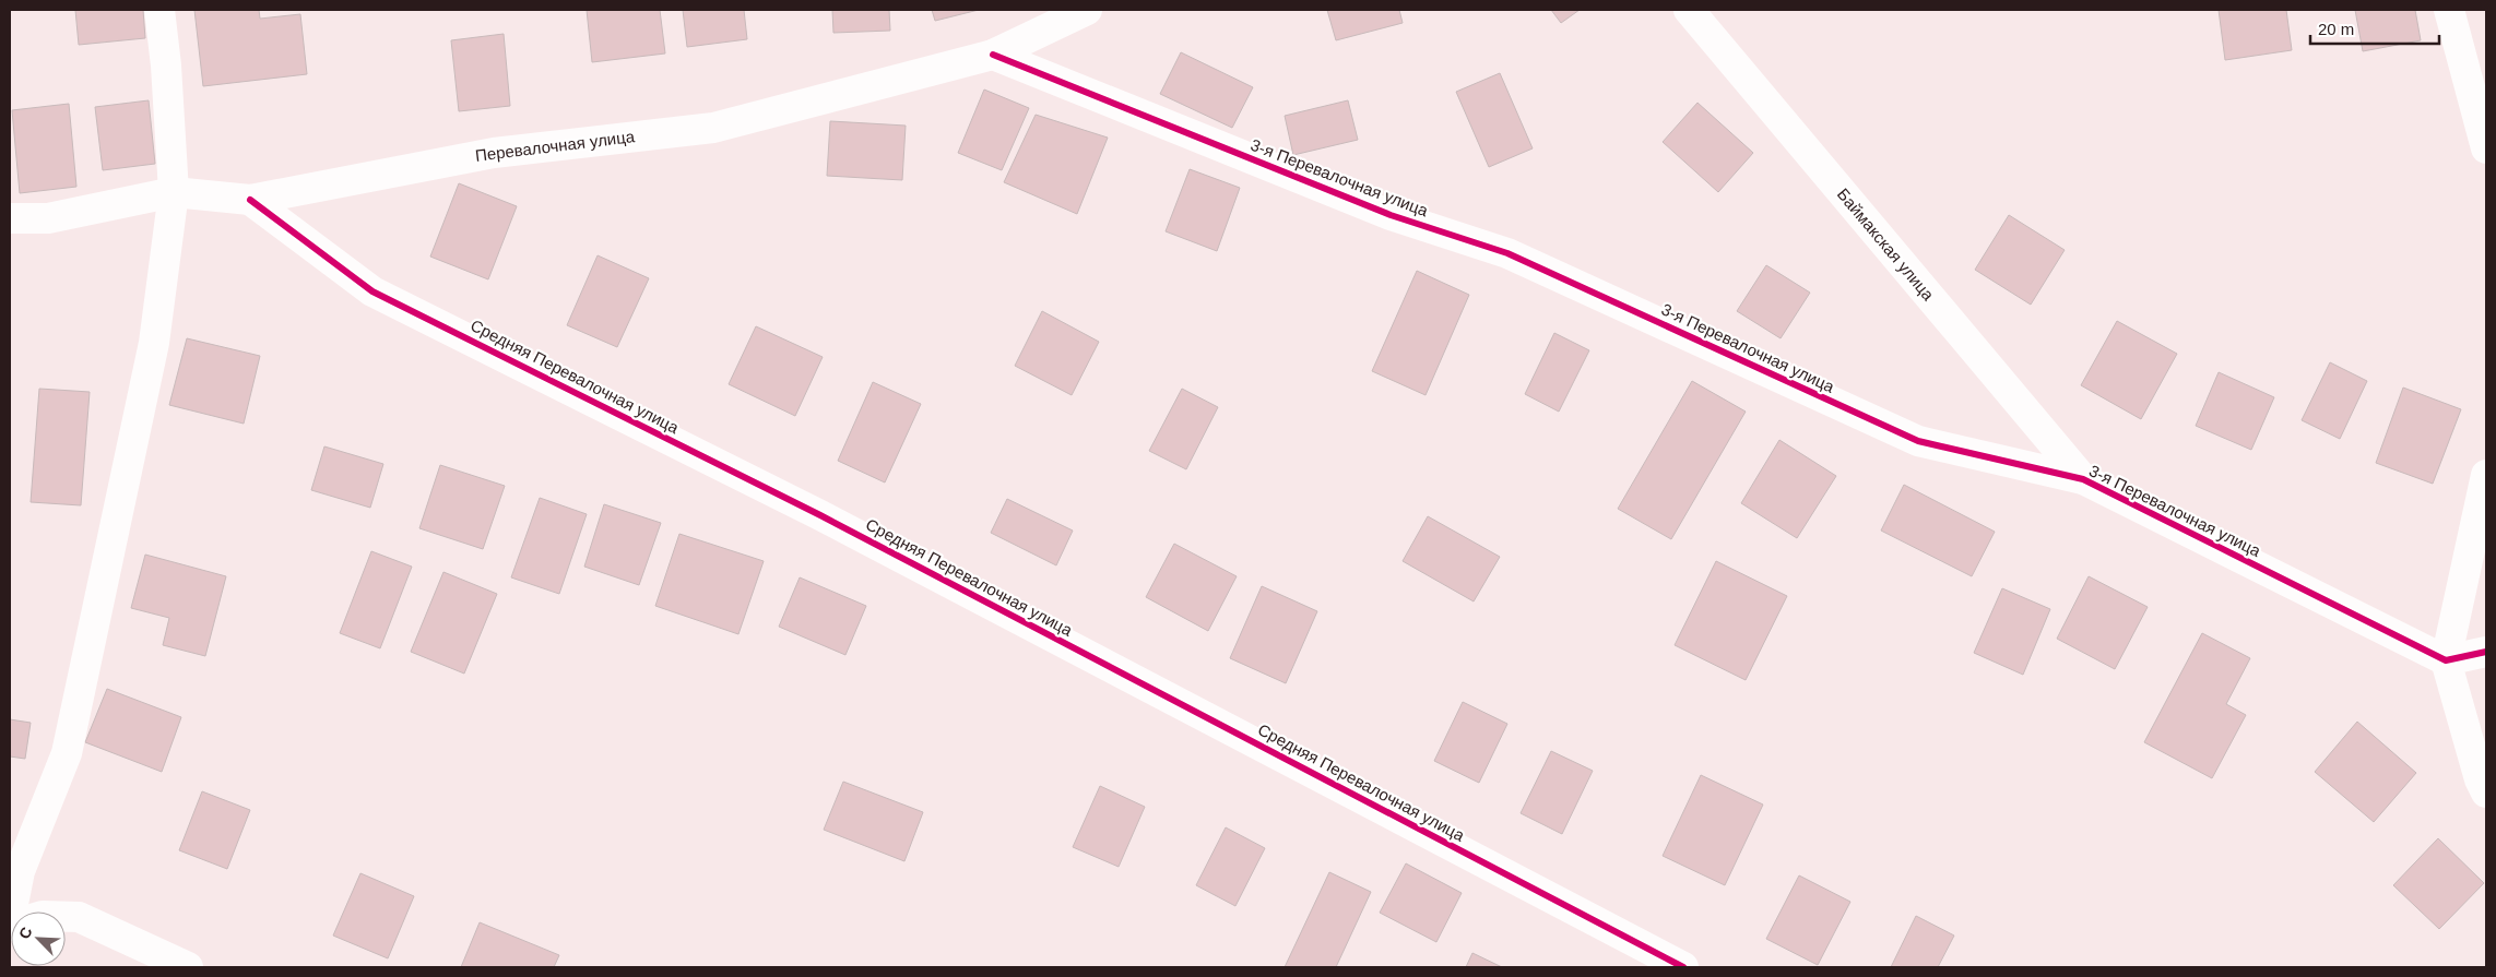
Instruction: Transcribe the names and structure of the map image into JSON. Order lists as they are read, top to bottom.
{
  "streets": {
    "street": [
      "Перевалочная улица",
      "3-я Перевалочная улица",
      "Баймакская улица",
      "Средняя Перевалочная улица"
    ]
  },
  "crossings": [
    ["Перевалочная улица", "3-я Перевалочная улица"],
    ["Перевалочная улица", "Средняя Перевалочная улица"],
    ["3-я Перевалочная улица", "Баймакская улица"]
  ],
  "scale_bar": "20 m",
  "north": "top left"
}
